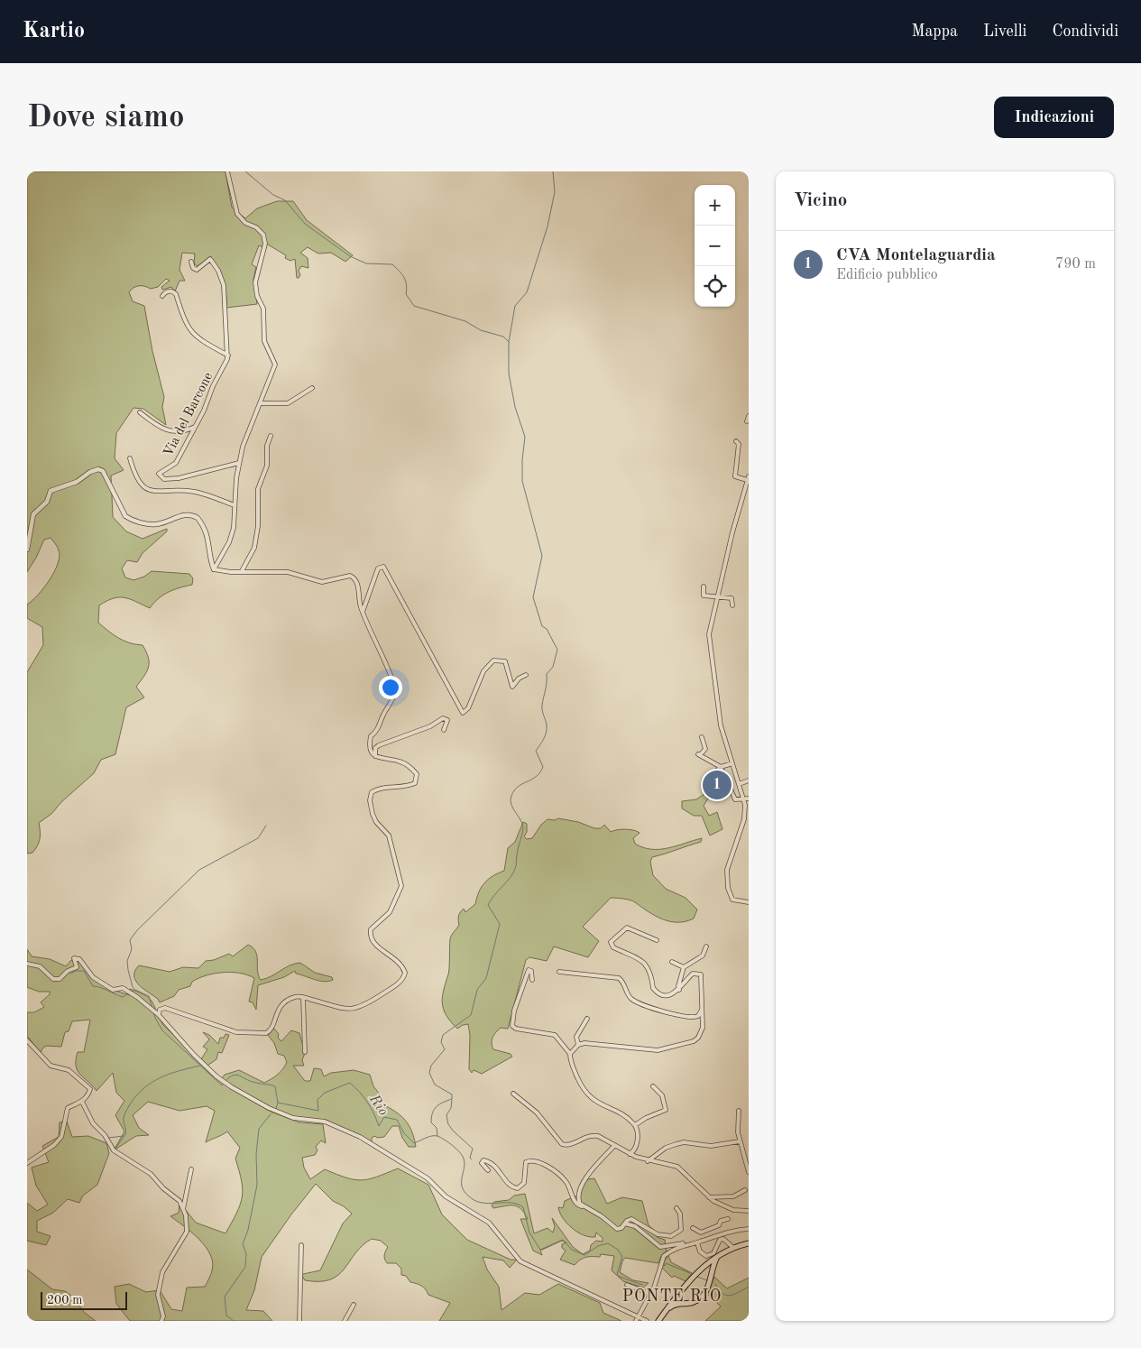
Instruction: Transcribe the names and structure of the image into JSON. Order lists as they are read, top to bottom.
{
  "streets": {
    "street": ["Via del Barcone"]
  },
  "districts": ["PONTE RIO"],
  "water": ["Rio"],
  "scale_bar": "200 m",
  "page": {
    "header": "Kartio",
    "nav": ["Mappa", "Livelli", "Condividi"],
    "buttons": "Indicazioni",
    "title": "Dove siamo",
    "heading": "Vicino",
    "map_buttons": ["+", "−"],
    "list": [
      {
        "mark": "1",
        "name": "CVA Montelaguardia",
        "note": "Edificio pubblico",
        "value": "790 m"
      }
    ],
    "pins": "1",
    "scale": "200 m"
  }
}
